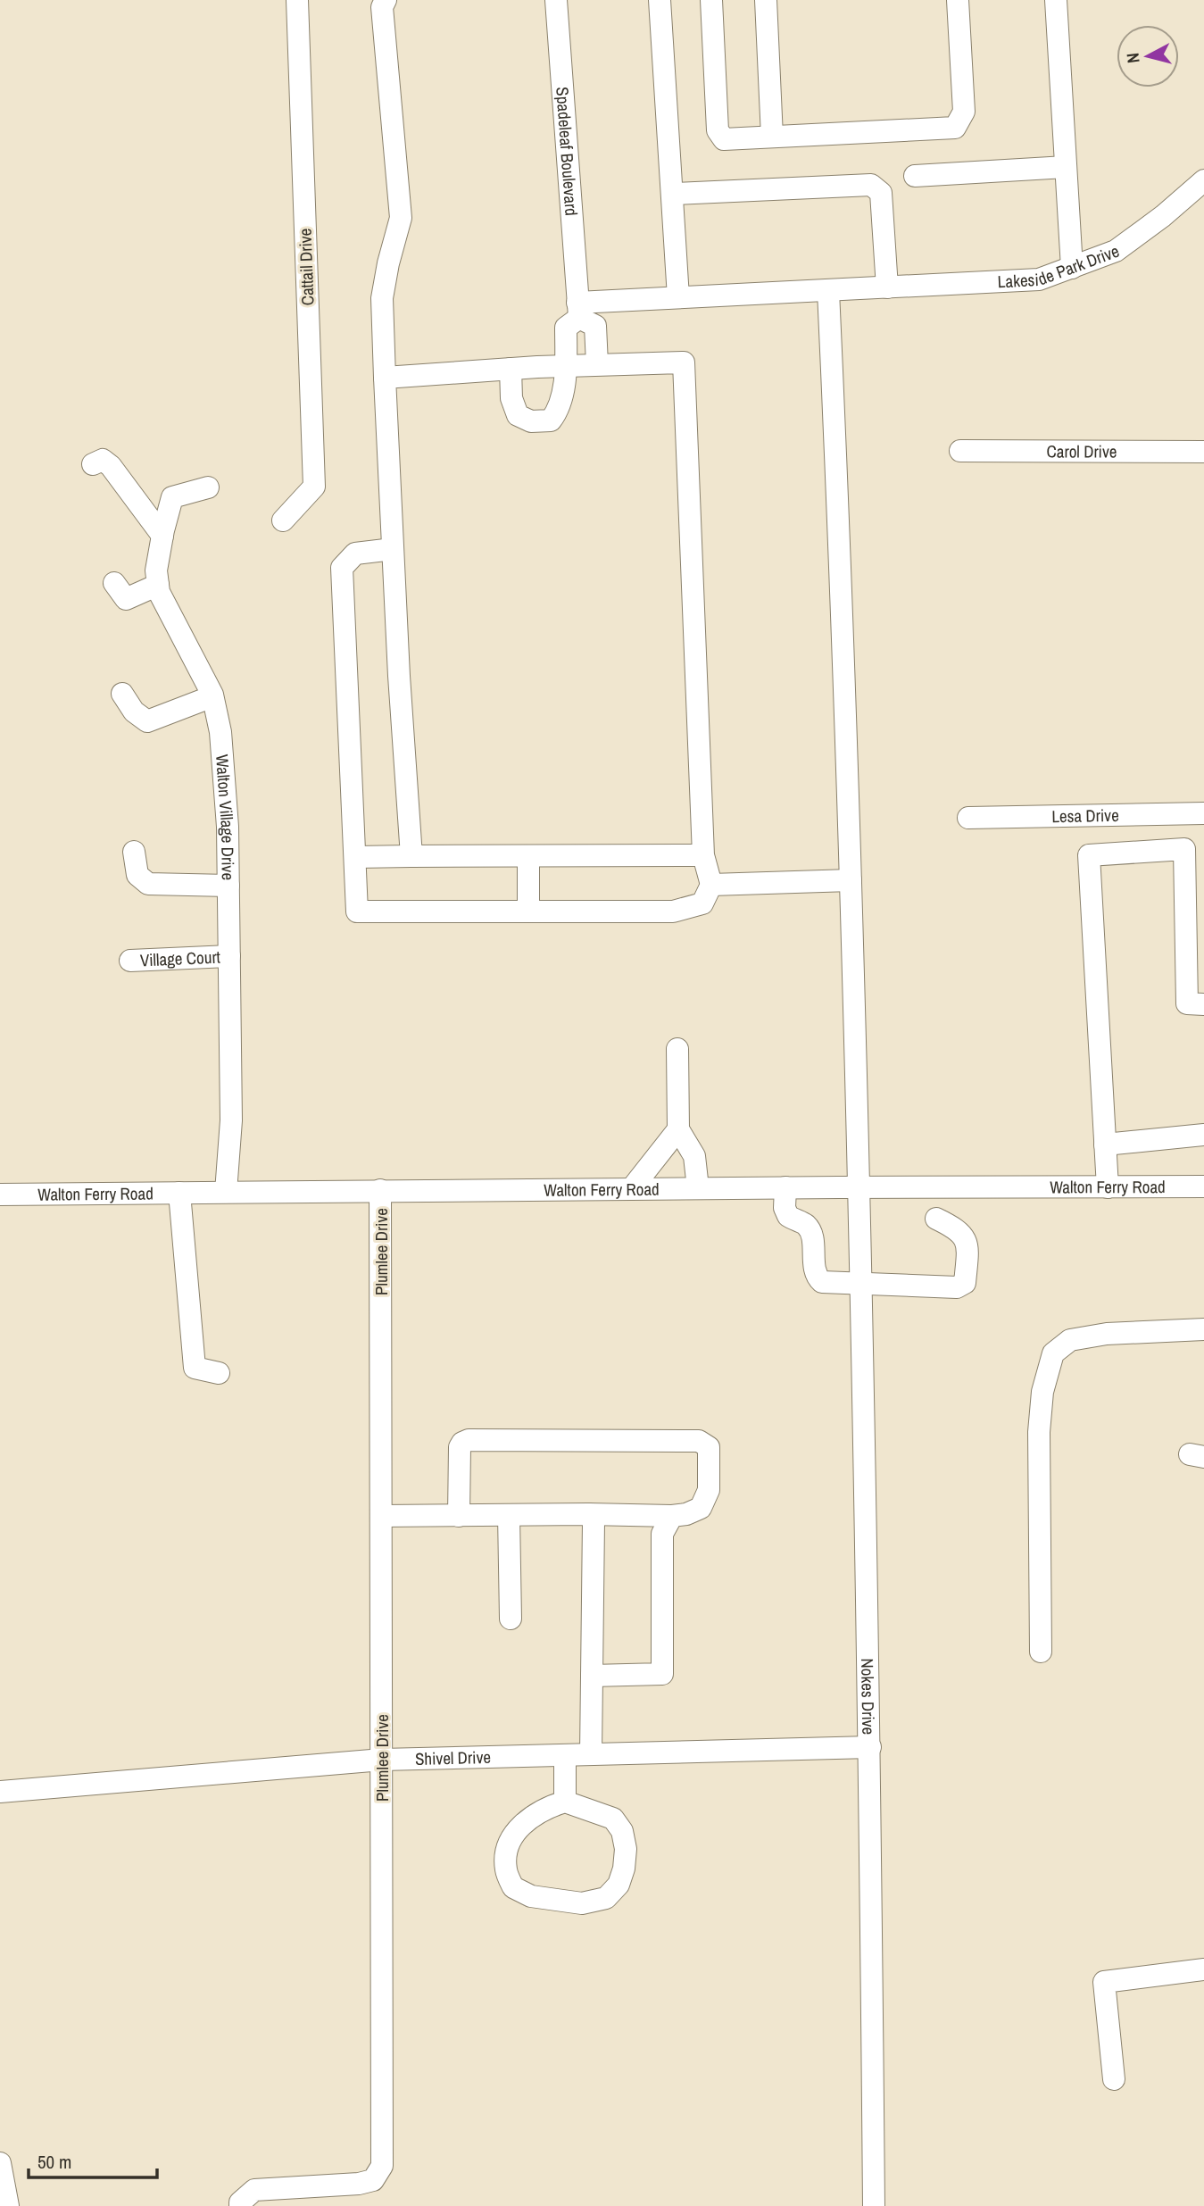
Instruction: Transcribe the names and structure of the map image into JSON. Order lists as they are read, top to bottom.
{
  "streets": {
    "street": [
      "Spadeleaf Boulevard",
      "Lakeside Park Drive",
      "Cattail Drive",
      "Carol Drive",
      "Lesa Drive",
      "Walton Village Drive",
      "Village Court",
      "Walton Ferry Road",
      "Plumlee Drive",
      "Nokes Drive",
      "Shivel Drive"
    ]
  },
  "crossings": [
    ["Spadeleaf Boulevard", "Lakeside Park Drive"],
    ["Lakeside Park Drive", "Nokes Drive"],
    ["Walton Village Drive", "Village Court"],
    ["Walton Village Drive", "Walton Ferry Road"],
    ["Walton Ferry Road", "Plumlee Drive"],
    ["Walton Ferry Road", "Nokes Drive"],
    ["Plumlee Drive", "Shivel Drive"],
    ["Nokes Drive", "Shivel Drive"]
  ],
  "scale_bar": "50 m",
  "north": "left"
}
